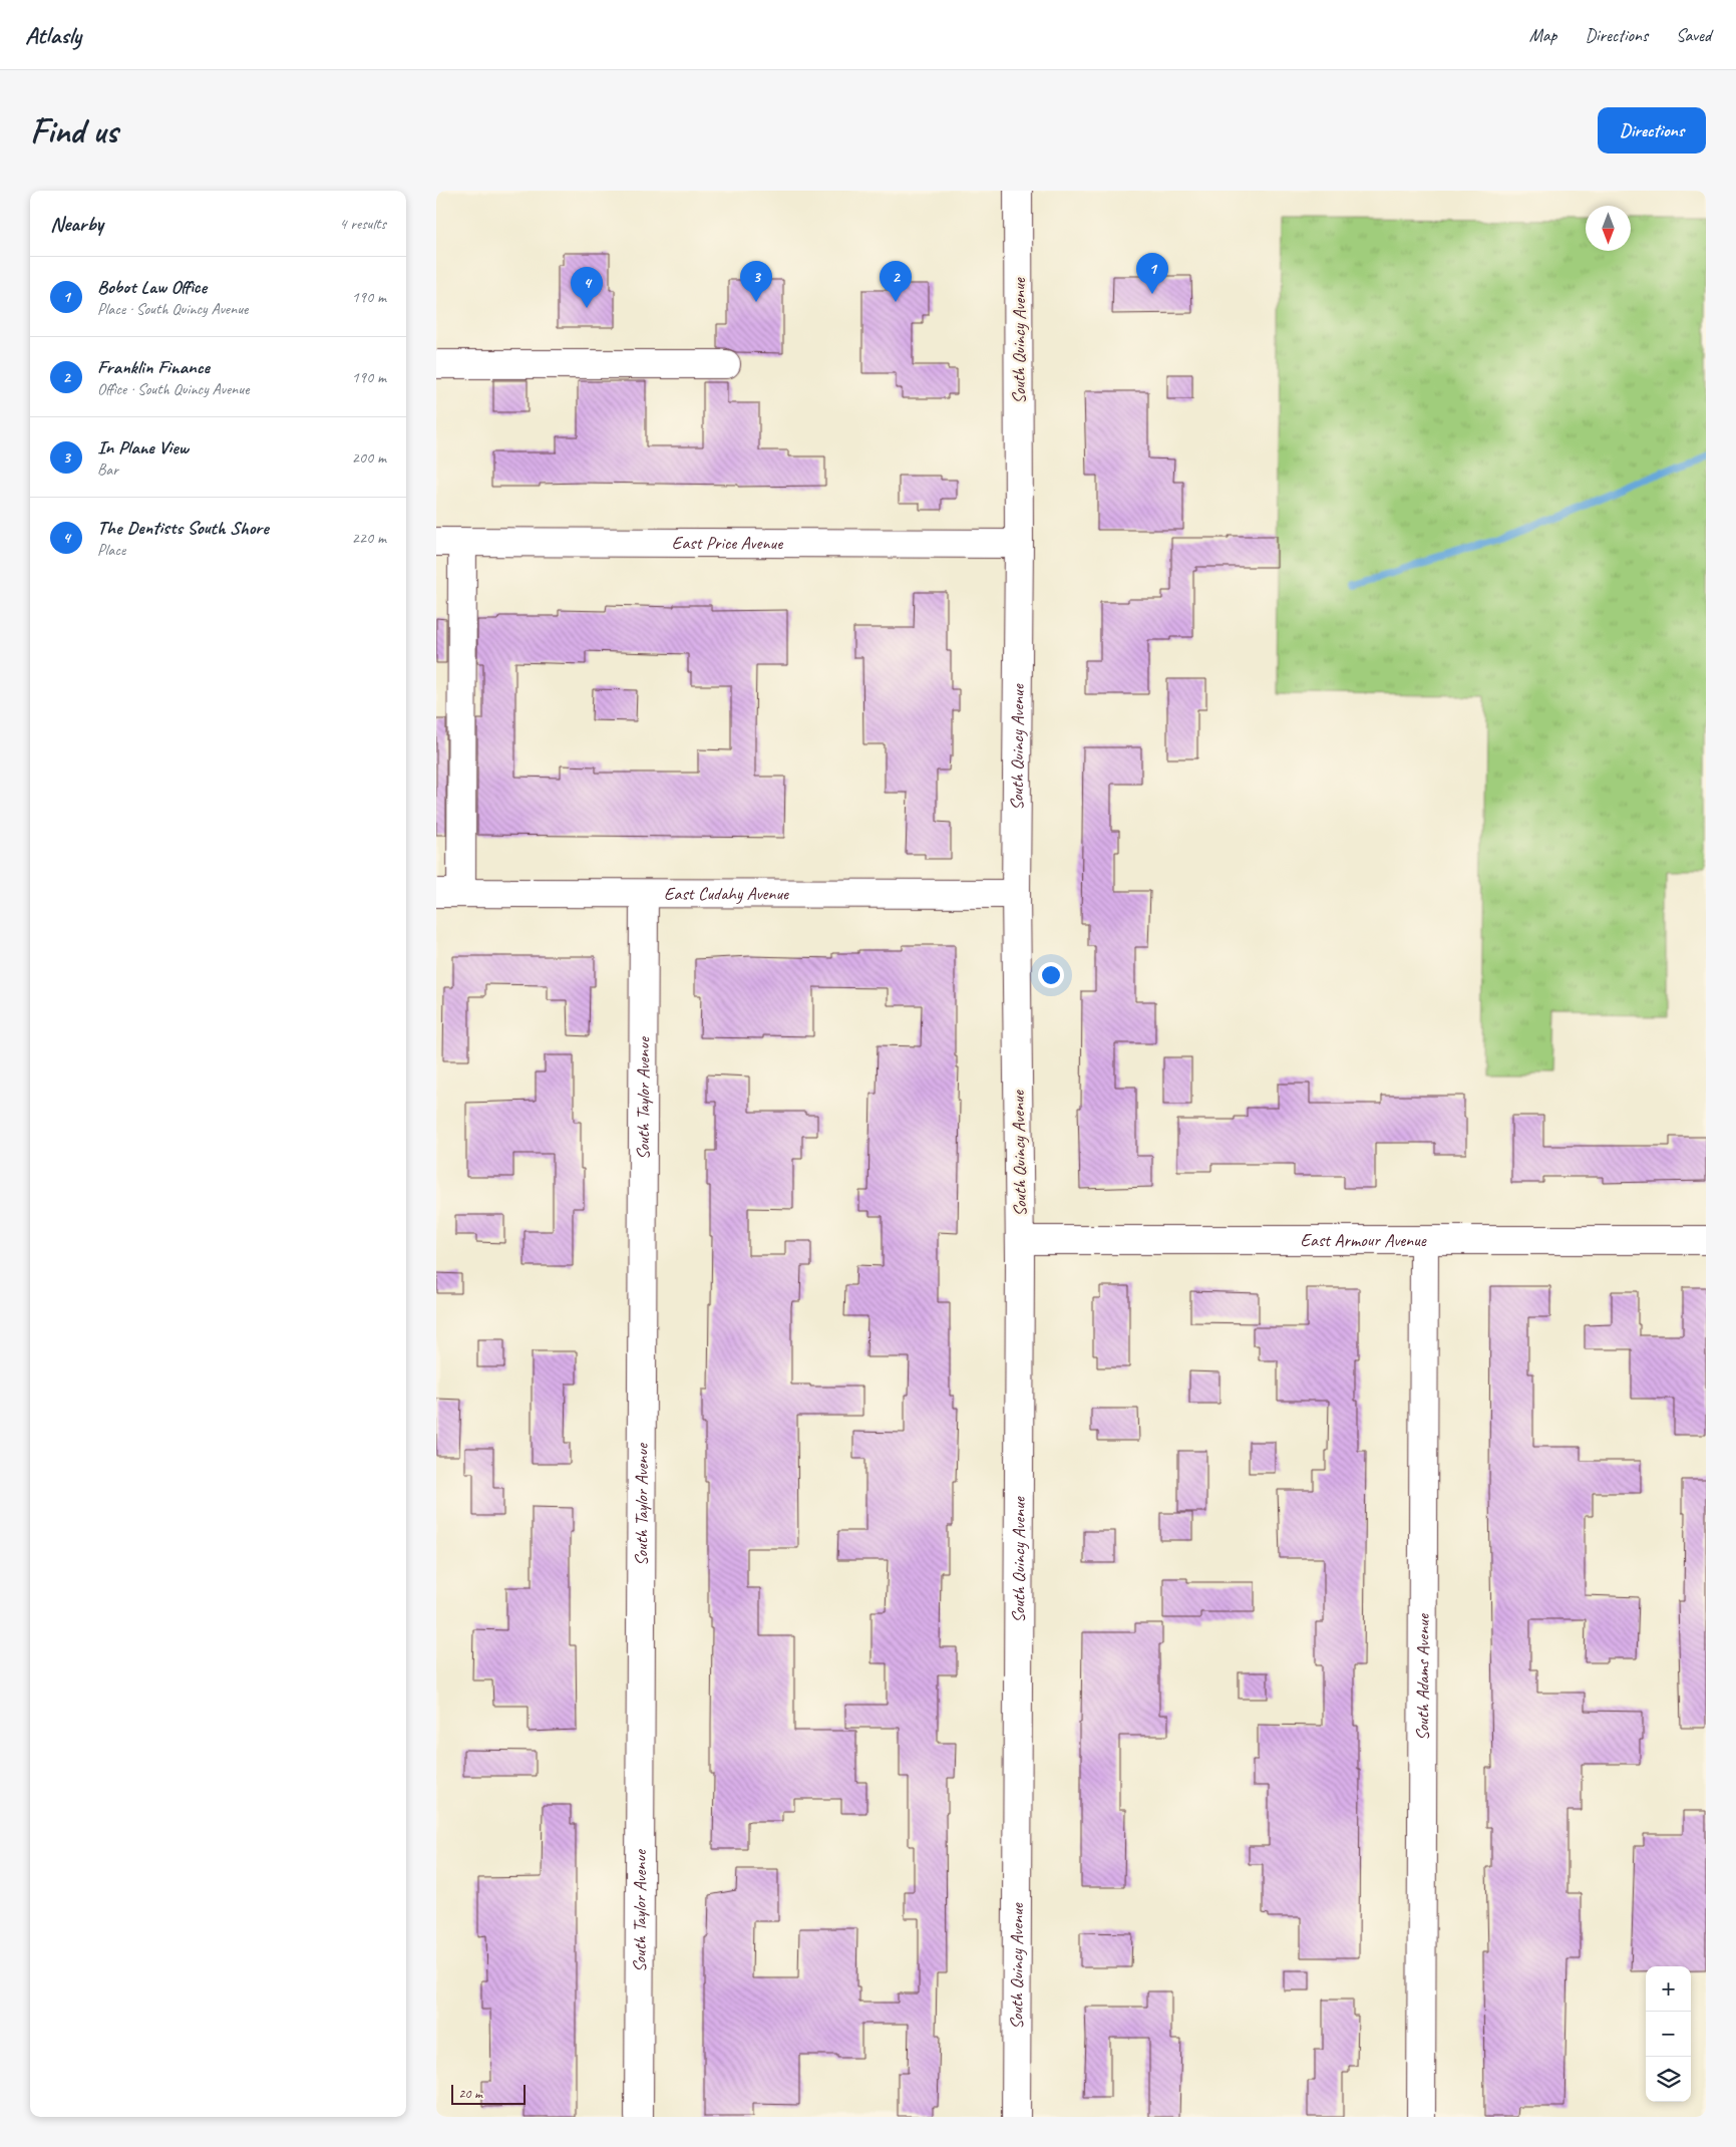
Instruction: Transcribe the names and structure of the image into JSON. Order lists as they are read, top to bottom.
{
  "streets": {
    "street": [
      "South Quincy Avenue",
      "East Price Avenue",
      "East Cudahy Avenue",
      "South Taylor Avenue",
      "East Armour Avenue",
      "South Adams Avenue"
    ]
  },
  "crossings": [
    ["South Quincy Avenue", "East Price Avenue"],
    ["South Quincy Avenue", "East Cudahy Avenue"],
    ["South Quincy Avenue", "East Armour Avenue"],
    ["East Cudahy Avenue", "South Taylor Avenue"],
    ["East Armour Avenue", "South Adams Avenue"]
  ],
  "scale_bar": "20 m",
  "north": "bottom",
  "page": {
    "header": "Atlasly",
    "nav": ["Map", "Directions", "Saved"],
    "buttons": "Directions",
    "title": "Find us",
    "heading": ["Nearby", "4 results"],
    "pins": [
      "1",
      "2",
      "3",
      "4"
    ],
    "list": [
      {
        "mark": "1",
        "name": "Bobot Law Office",
        "note": "Place · South Quincy Avenue",
        "value": "190 m"
      },
      {
        "mark": "2",
        "name": "Franklin Finance",
        "note": "Office · South Quincy Avenue",
        "value": "190 m"
      },
      {
        "mark": "3",
        "name": "In Plane View",
        "note": "Bar",
        "value": "200 m"
      },
      {
        "mark": "4",
        "name": "The Dentists South Shore",
        "note": "Place",
        "value": "220 m"
      }
    ],
    "map_buttons": ["+", "−"],
    "scale": "20 m"
  }
}
